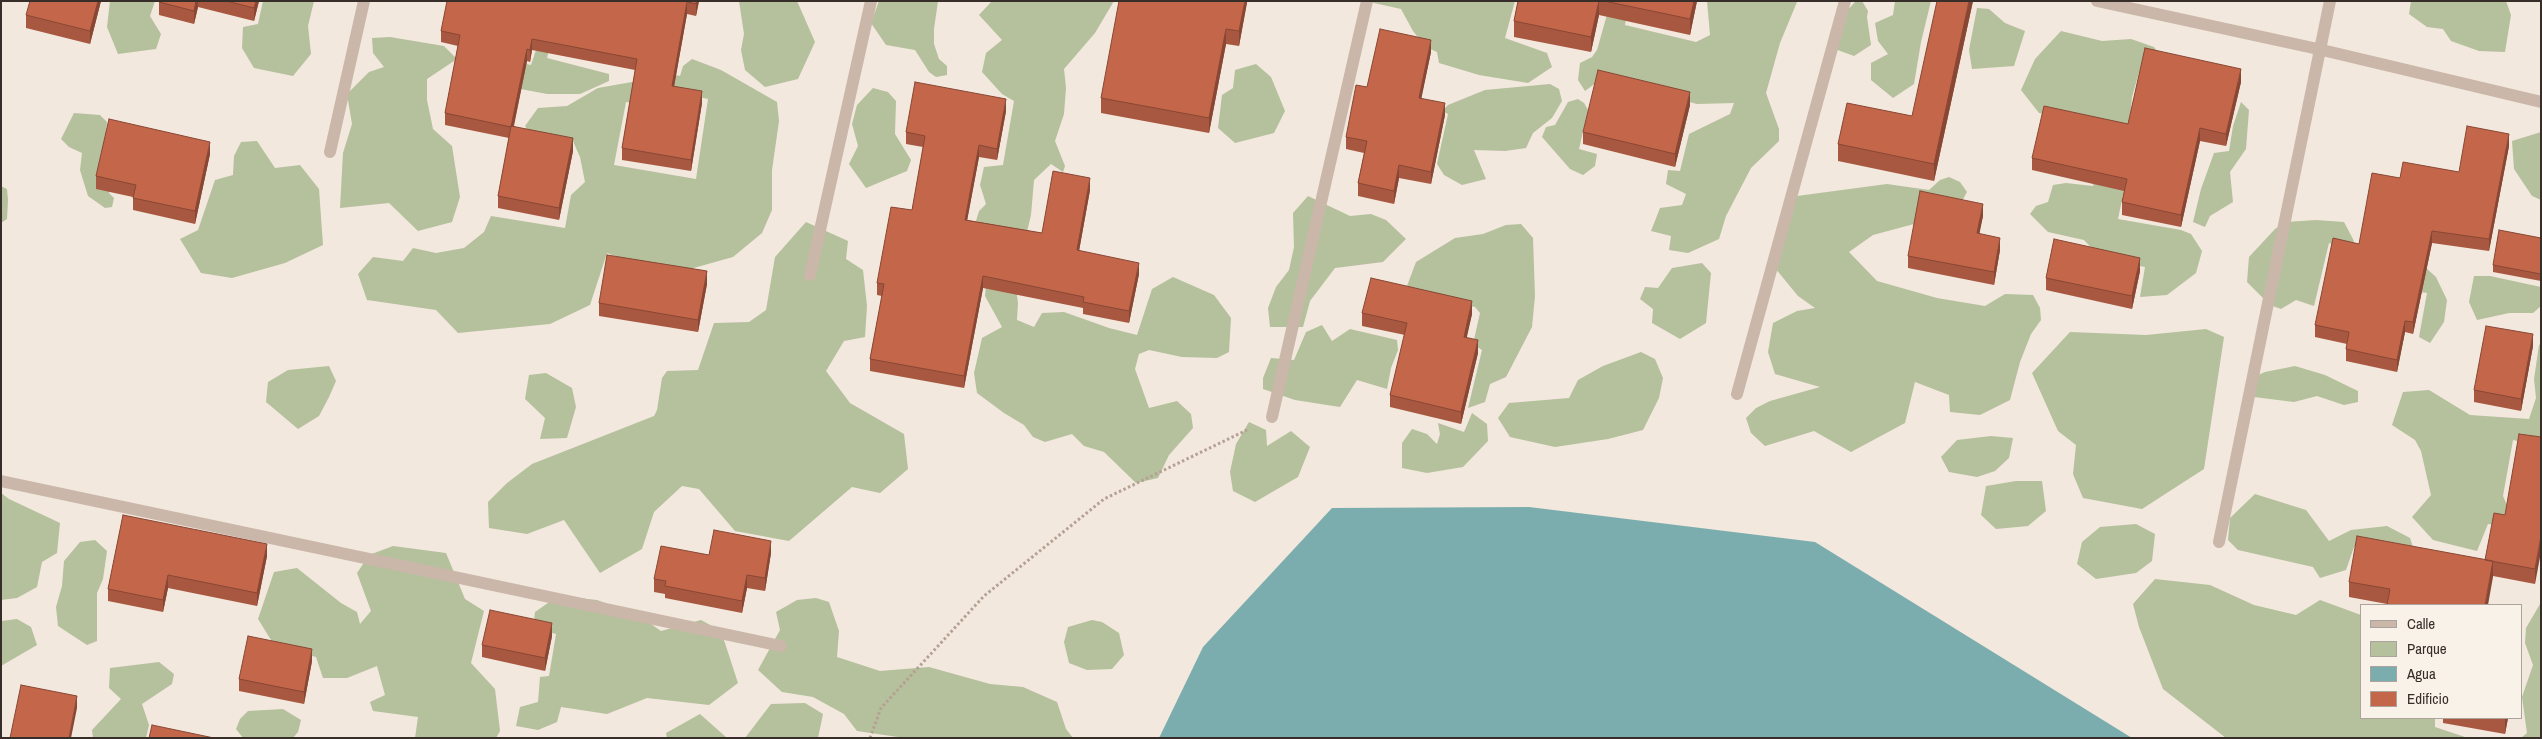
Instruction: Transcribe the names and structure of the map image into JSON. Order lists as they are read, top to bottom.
{
  "legend": [
    "Calle",
    "Parque",
    "Agua",
    "Edificio"
  ]
}
